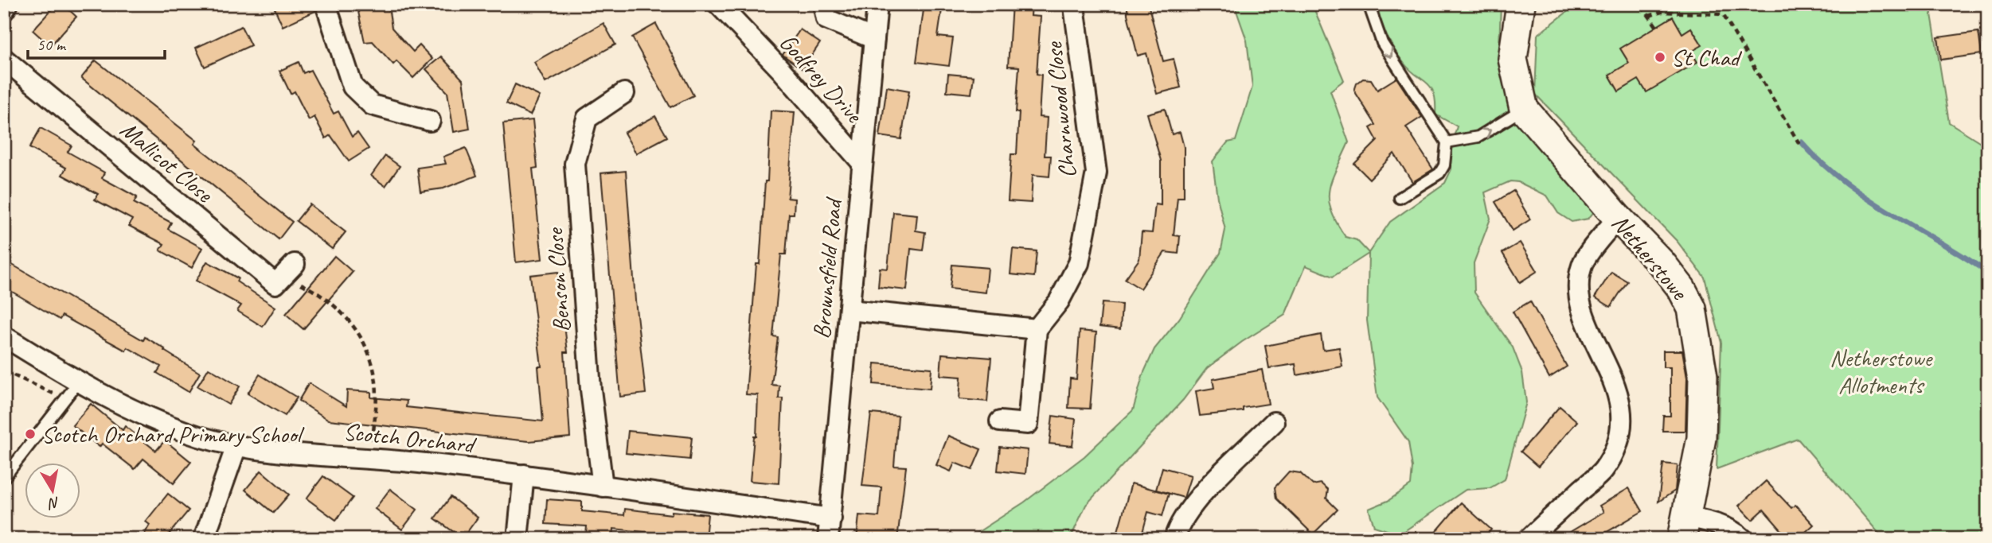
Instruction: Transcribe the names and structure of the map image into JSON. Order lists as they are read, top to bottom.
{
  "streets": {
    "street": [
      "Godfrey Drive",
      "Charnwood Close",
      "Mallicot Close",
      "Netherstowe",
      "Brownsfield Road",
      "Benson Close",
      "Scotch Orchard"
    ]
  },
  "crossings": [
    ["Godfrey Drive", "Brownsfield Road"],
    ["Brownsfield Road", "Scotch Orchard"],
    ["Benson Close", "Scotch Orchard"]
  ],
  "parks": ["Netherstowe Allotments"],
  "places": ["St Chad", "Scotch Orchard Primary School"],
  "scale_bar": "50 m",
  "north": "bottom"
}
